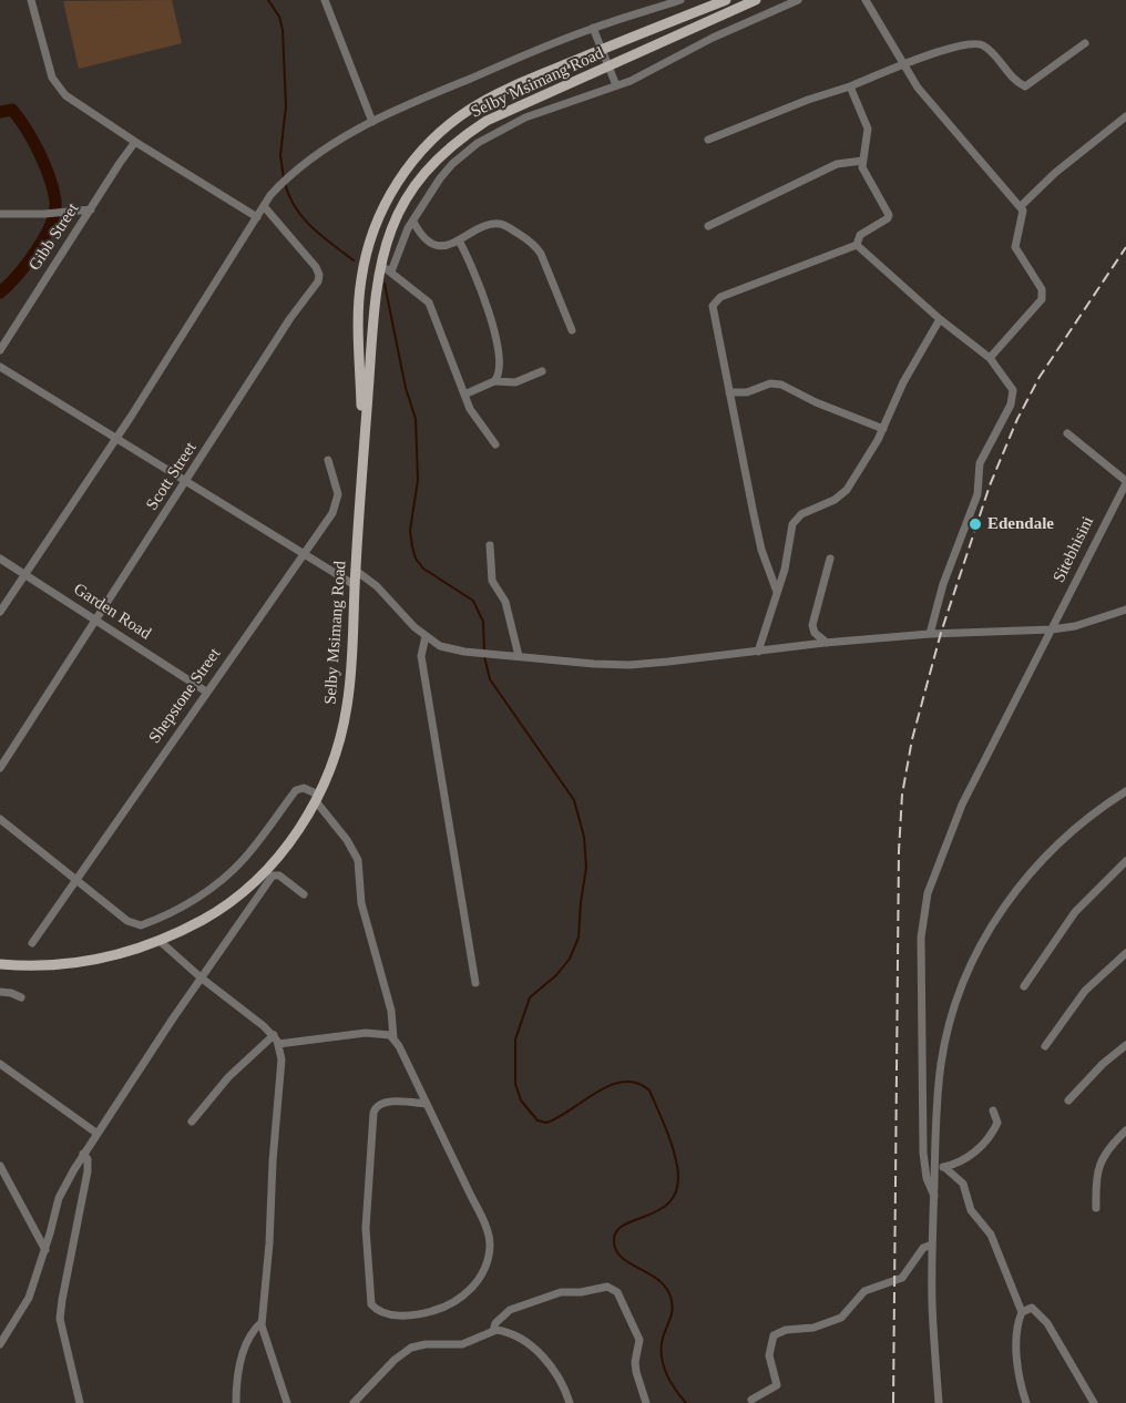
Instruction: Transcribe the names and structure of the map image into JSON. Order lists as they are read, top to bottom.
{
  "streets": {
    "main road": ["Selby Msimang Road"],
    "street": [
      "Gibb Street",
      "Scott Street",
      "Sitebhisini",
      "Garden Road",
      "Shepstone Street"
    ]
  },
  "crossings": [
    ["Scott Street", "Garden Road"],
    ["Garden Road", "Shepstone Street"]
  ],
  "places": ["Edendale"]
}
